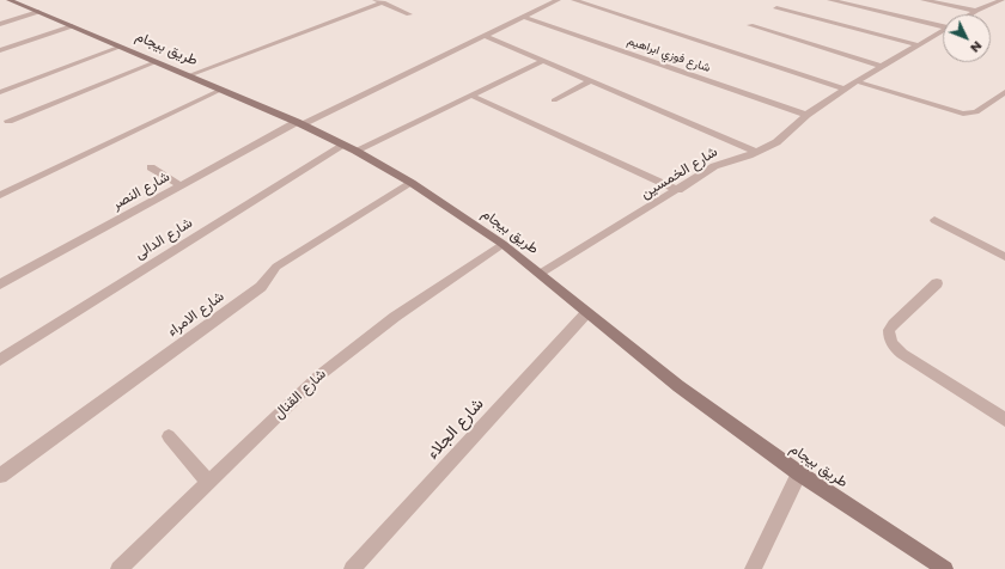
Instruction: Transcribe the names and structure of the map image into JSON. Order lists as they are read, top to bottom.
{
  "streets": {
    "main road": ["طريق بيجام"],
    "street": [
      "شارع فوزي ابراهيم",
      "شارع الخمسين",
      "شارع النصر",
      "شارع الدالى",
      "شارع الامراء",
      "شارع القنال",
      "شارع الجلاء"
    ]
  },
  "crossings": [
    ["طريق بيجام", "شارع الخمسين"],
    ["طريق بيجام", "شارع النصر"],
    ["طريق بيجام", "شارع الدالى"],
    ["طريق بيجام", "شارع الامراء"],
    ["طريق بيجام", "شارع القنال"],
    ["طريق بيجام", "شارع الجلاء"],
    ["شارع فوزي ابراهيم", "شارع الخمسين"],
    ["شارع فوزي ابراهيم", "شارع النصر"]
  ],
  "north": "bottom right"
}
